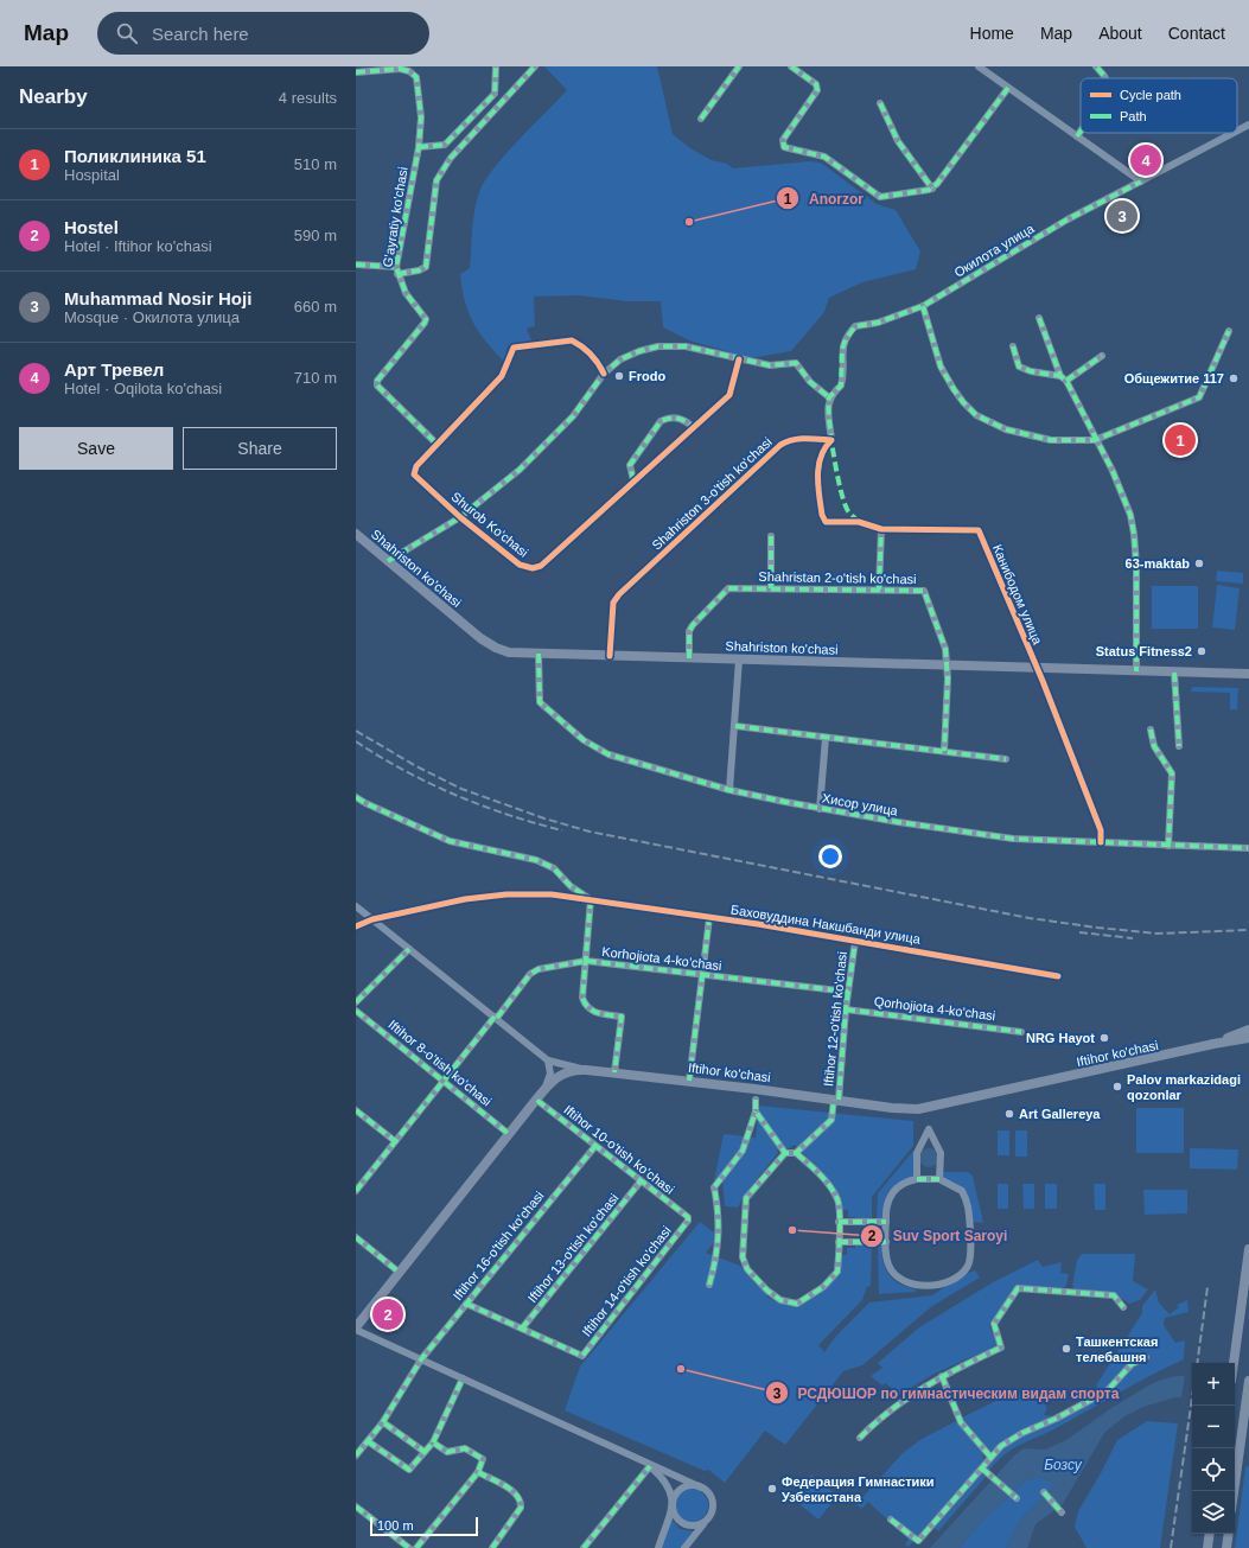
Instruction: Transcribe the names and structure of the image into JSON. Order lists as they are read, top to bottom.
{
  "streets": {
    "main road": ["Shahriston ko'chasi", "Iftihor ko'chasi"],
    "street": [
      "G'ayratiy ko'chasi",
      "Окилота улица",
      "Shahriston 3-o'tish ko'chasi",
      "Shurob Ko'chasi",
      "Shahristan 2-o'tish ko'chasi",
      "Канибодом улица",
      "Хисор улица",
      "Баховуддина Накшбанди улица",
      "Korhojiota 4-ko'chasi",
      "Qorhojiota 4-ko'chasi",
      "Iftihor 12-o'tish ko'chasi",
      "Iftihor 8-o'tish ko'chasi",
      "Iftihor 10-o'tish ko'chasi",
      "Iftihor 16-o'tish ko'chasi",
      "Iftihor 13-o'tish ko'chasi",
      "Iftihor 14-o'tish ko'chasi"
    ]
  },
  "crossings": [
    ["G'ayratiy ko'chasi", "Shurob Ko'chasi"],
    ["Shahriston 3-o'tish ko'chasi", "Shahriston ko'chasi"],
    ["Shahriston ko'chasi", "Shahristan 2-o'tish ko'chasi"],
    ["Shahriston ko'chasi", "Канибодом улица"],
    ["Shahriston ko'chasi", "Хисор улица"],
    ["Канибодом улица", "Хисор улица"],
    ["Баховуддина Накшбанди улица", "Iftihor 12-o'tish ko'chasi"],
    ["Korhojiota 4-ko'chasi", "Iftihor 12-o'tish ko'chasi"],
    ["Korhojiota 4-ko'chasi", "Iftihor 8-o'tish ko'chasi"],
    ["Qorhojiota 4-ko'chasi", "Iftihor 12-o'tish ko'chasi"],
    ["Iftihor 12-o'tish ko'chasi", "Iftihor ko'chasi"],
    ["Iftihor ko'chasi", "Iftihor 8-o'tish ko'chasi"],
    ["Iftihor ko'chasi", "Iftihor 10-o'tish ko'chasi"],
    ["Iftihor 10-o'tish ko'chasi", "Iftihor 16-o'tish ko'chasi"],
    ["Iftihor 10-o'tish ko'chasi", "Iftihor 13-o'tish ko'chasi"],
    ["Iftihor 10-o'tish ko'chasi", "Iftihor 14-o'tish ko'chasi"],
    ["Iftihor 13-o'tish ko'chasi", "Iftihor 14-o'tish ko'chasi"]
  ],
  "water": ["Бозсу"],
  "places": [
    "Anorzor",
    "Frodo",
    "Общежитие 117",
    "63-maktab",
    "Status Fitness2",
    "NRG Hayot",
    "Palov markazidagi qozonlar",
    "Art Gallereya",
    "Suv Sport Saroyi",
    "Ташкентская телебашня",
    "РСДЮШОР по гимнастическим видам спорта",
    "Федерация Гимнастики Узбекистана"
  ],
  "legend": ["Cycle path", "Path"],
  "scale_bar": "100 m",
  "page": {
    "header": "Map",
    "search": "Search here",
    "nav": [
      "Home",
      "Map",
      "About",
      "Contact"
    ],
    "heading": ["Nearby", "4 results"],
    "list": [
      {
        "mark": "1",
        "name": "Поликлиника 51",
        "note": "Hospital",
        "value": "510 m"
      },
      {
        "mark": "2",
        "name": "Hostel",
        "note": "Hotel · Iftihor ko'chasi",
        "value": "590 m"
      },
      {
        "mark": "3",
        "name": "Muhammad Nosir Hoji",
        "note": "Mosque · Окилота улица",
        "value": "660 m"
      },
      {
        "mark": "4",
        "name": "Арт Тревел",
        "note": "Hotel · Oqilota ko'chasi",
        "value": "710 m"
      }
    ],
    "pins": [
      "4",
      "3",
      "1",
      "2"
    ],
    "buttons": ["Save", "Share"],
    "map_buttons": ["+", "−"],
    "scale": "100 m"
  }
}
